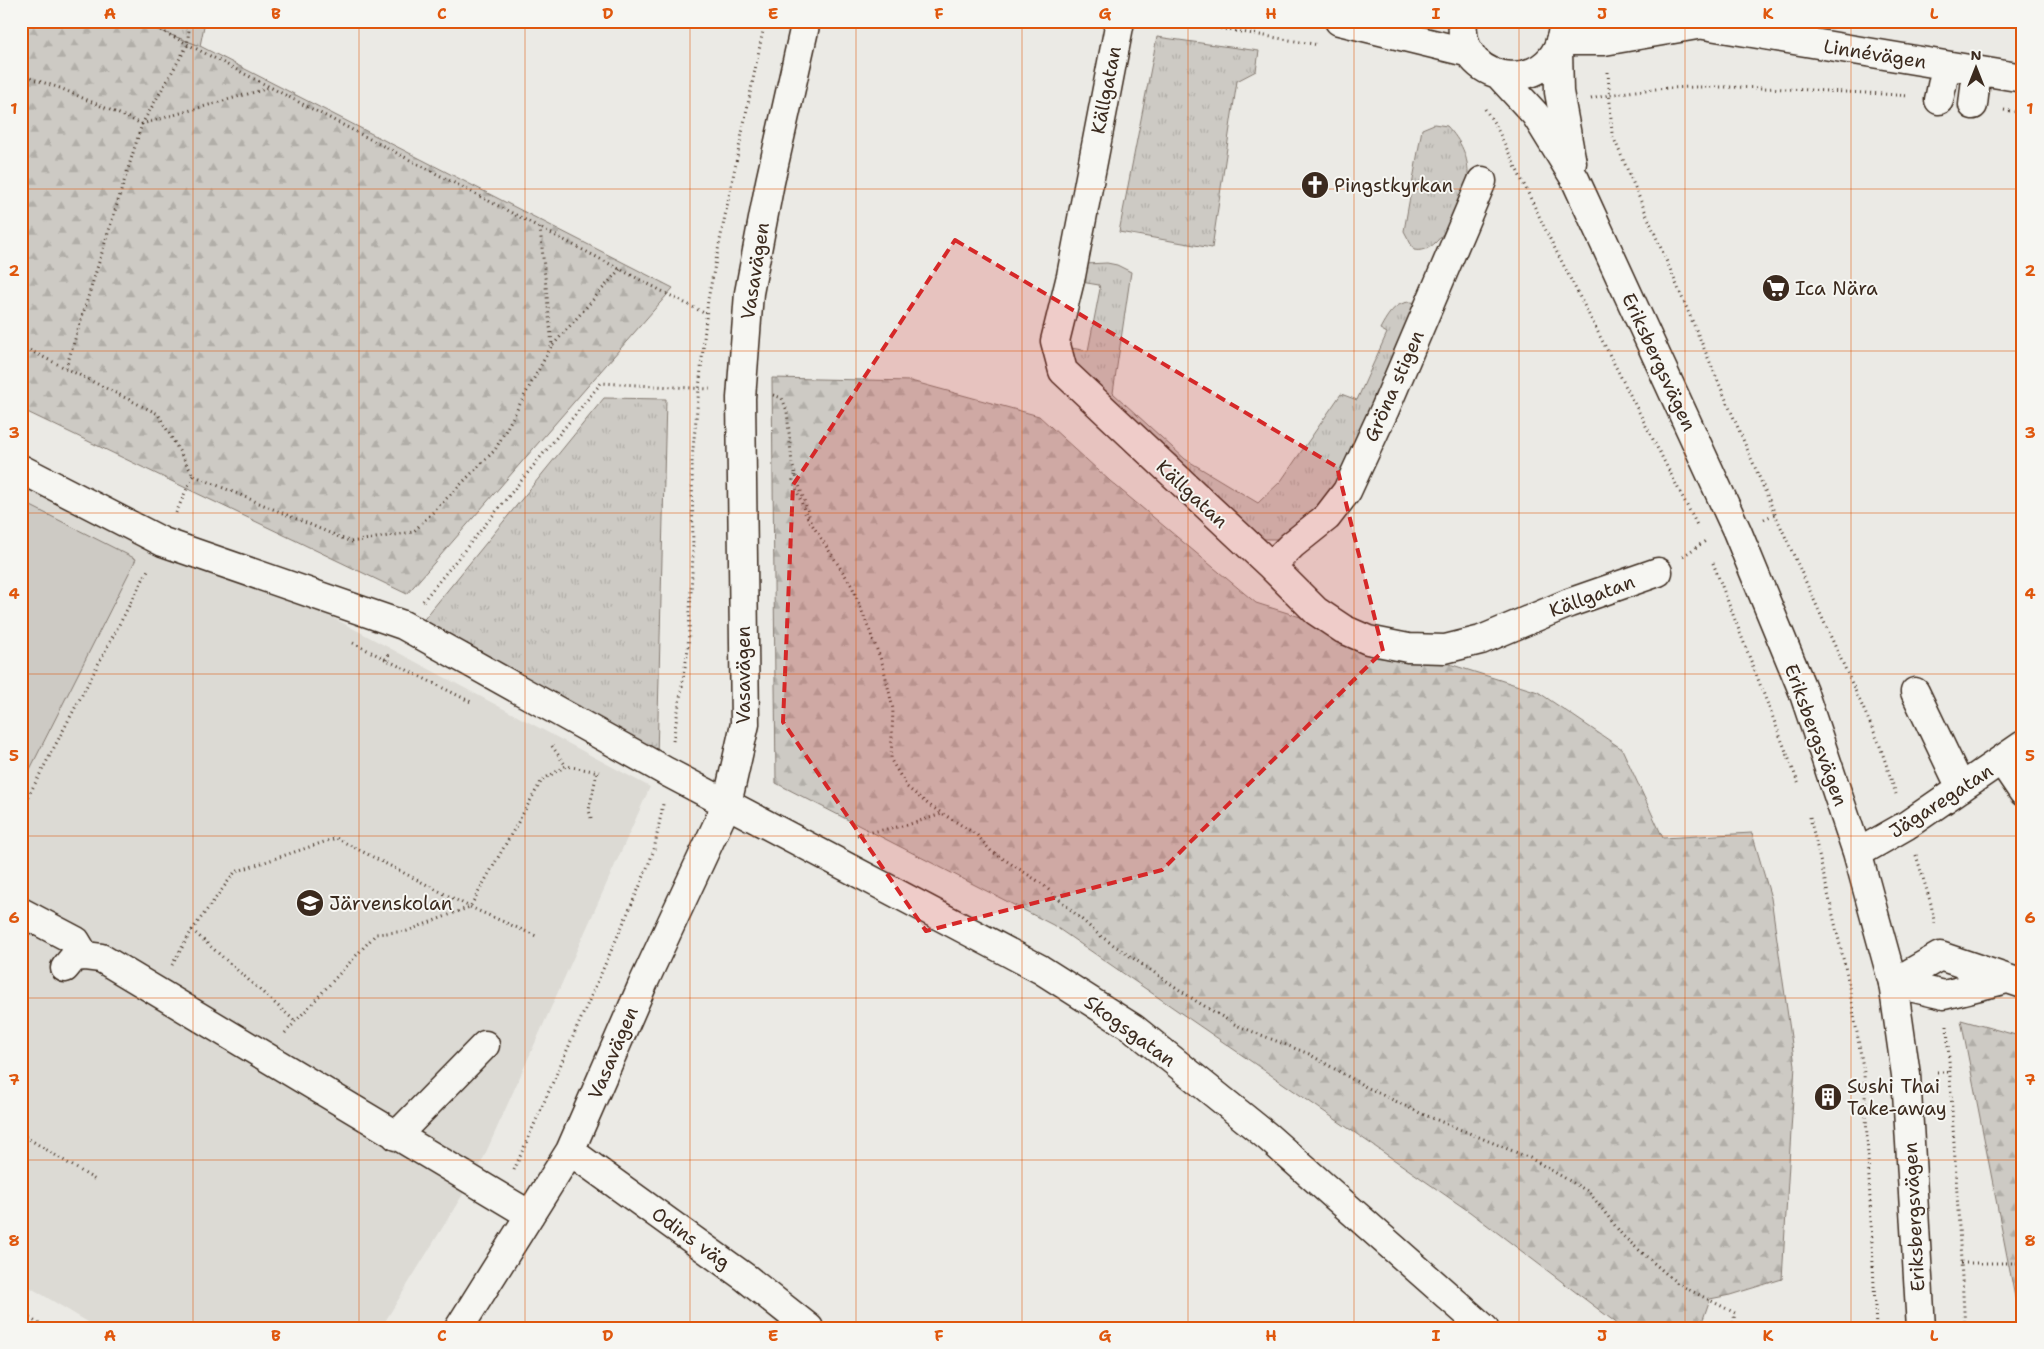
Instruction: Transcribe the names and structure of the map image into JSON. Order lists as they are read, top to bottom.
{
  "streets": {
    "street": [
      "Linnévägen",
      "Källgatan",
      "Vasavägen",
      "Eriksbergsvägen",
      "Gröna stigen",
      "Jägaregatan",
      "Skogsgatan",
      "Odins väg"
    ]
  },
  "crossings": [
    ["Linnévägen", "Eriksbergsvägen"],
    ["Källgatan", "Gröna stigen"],
    ["Vasavägen", "Skogsgatan"],
    ["Vasavägen", "Odins väg"],
    ["Eriksbergsvägen", "Jägaregatan"]
  ],
  "places": {
    "church": ["Pingstkyrkan"],
    "supermarket": ["Ica Nära"],
    "school or university": ["Järvenskolan"],
    "building": ["Sushi Thai Take-away"]
  },
  "north": "top",
  "grid": {
    "columns": [
      "A",
      "B",
      "C",
      "D",
      "E",
      "F",
      "G",
      "H",
      "I",
      "J",
      "K",
      "L"
    ],
    "rows": [
      "1",
      "2",
      "3",
      "4",
      "5",
      "6",
      "7",
      "8"
    ]
  }
}
